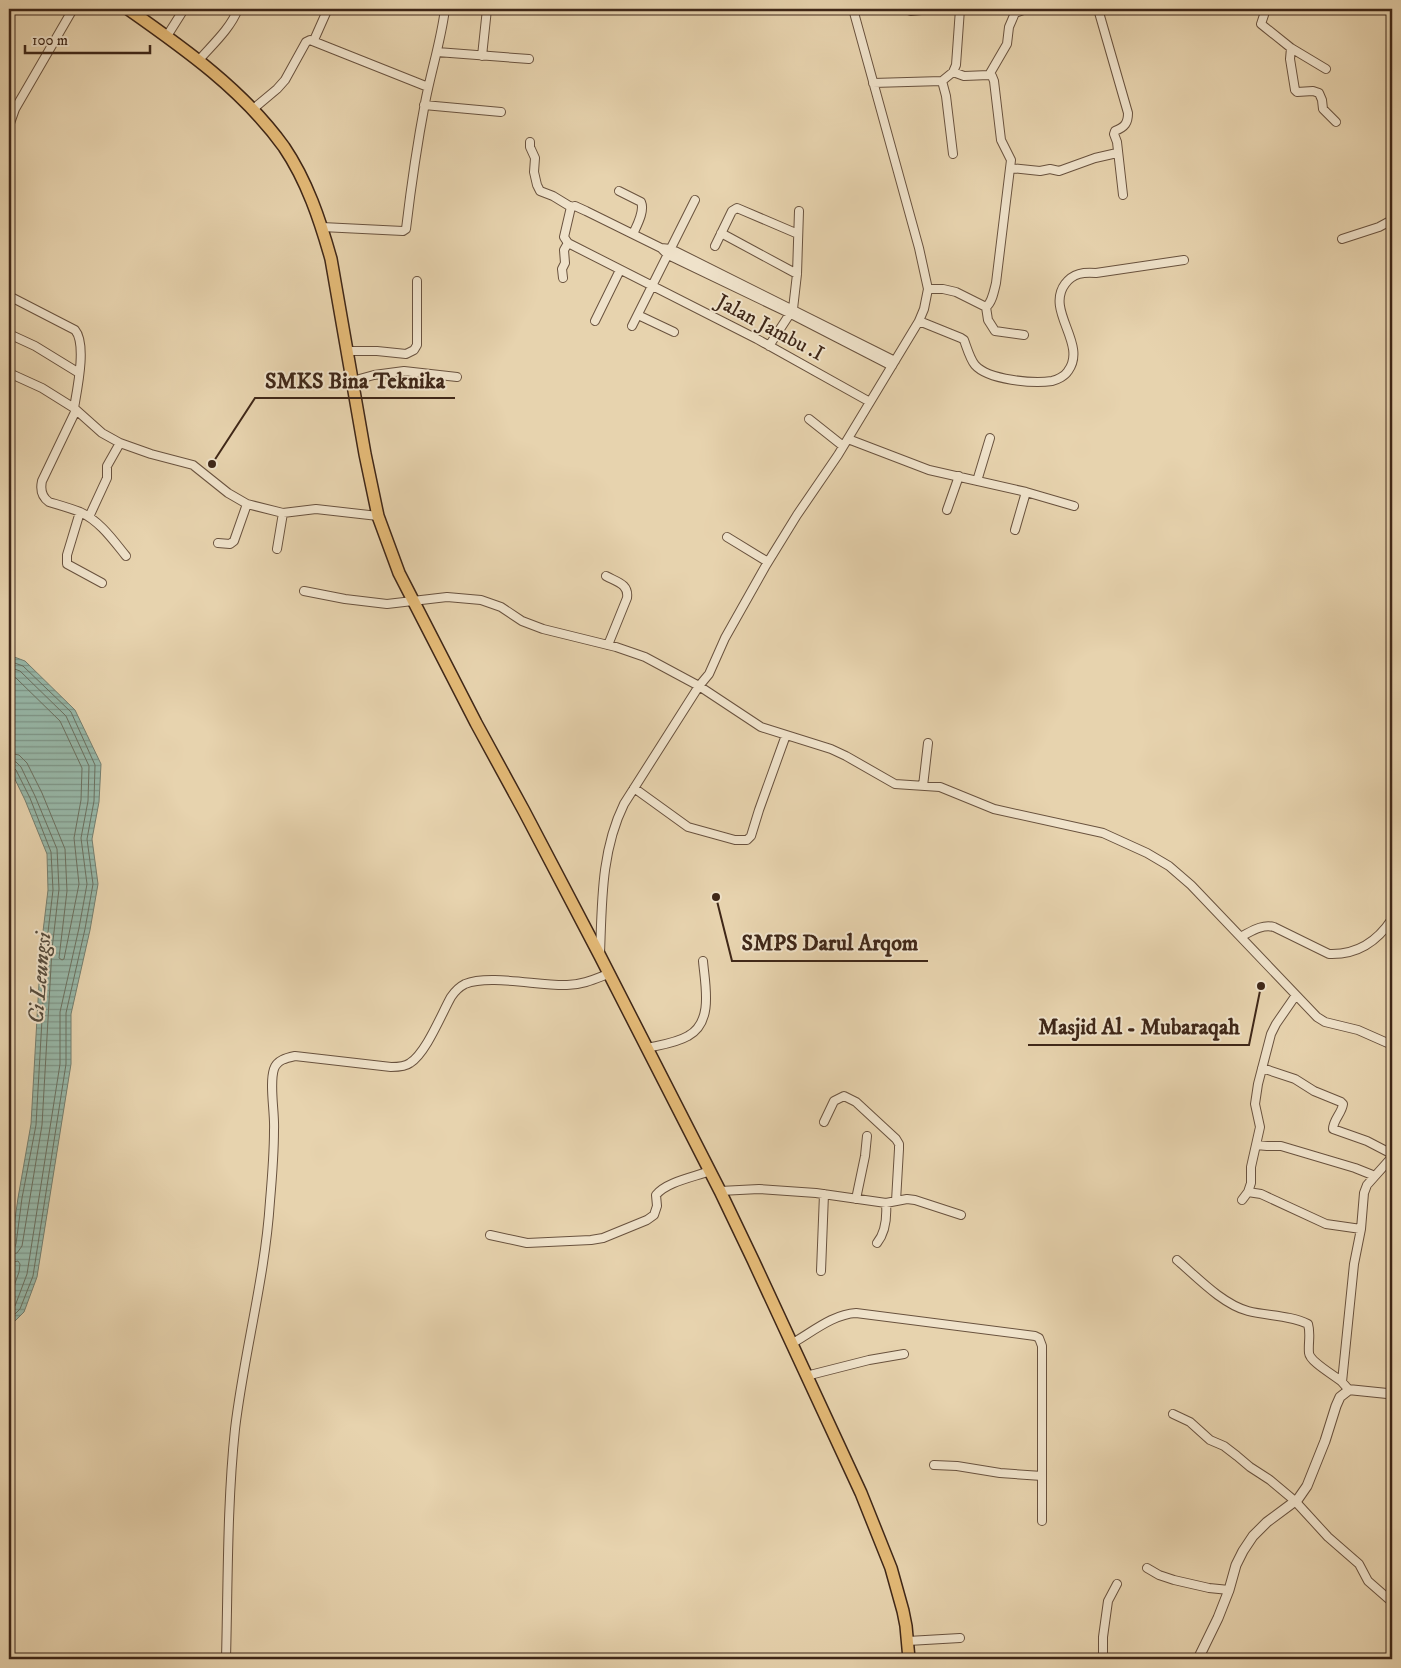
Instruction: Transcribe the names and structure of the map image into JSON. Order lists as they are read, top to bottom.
{
  "streets": {
    "street": ["Jalan Jambu .I"]
  },
  "water": ["Ci Leungsi"],
  "places": ["SMKS Bina Teknika", "SMPS Darul Arqom", "Masjid Al - Mubaraqah"],
  "scale_bar": "100 m"
}
